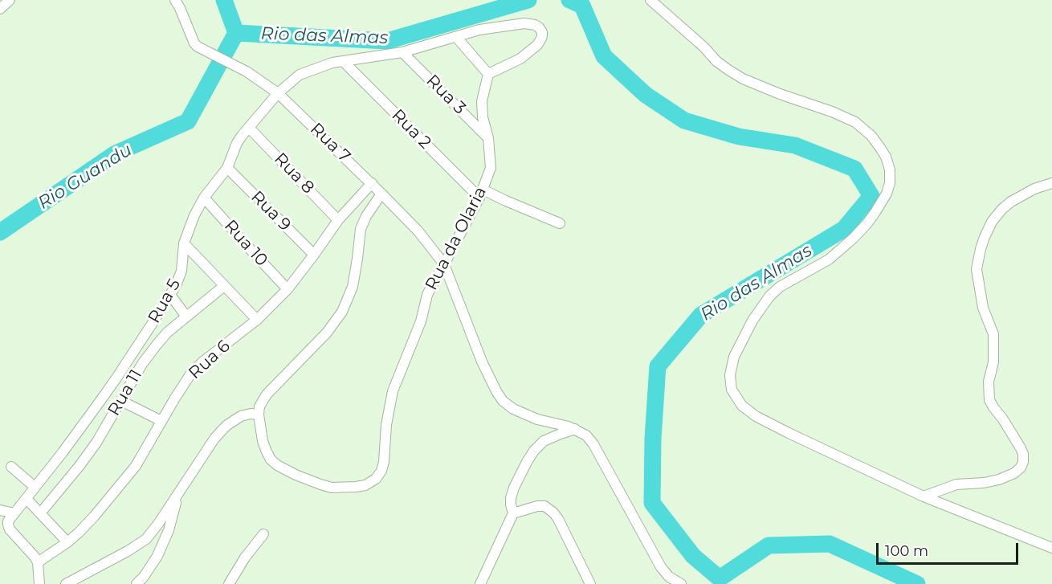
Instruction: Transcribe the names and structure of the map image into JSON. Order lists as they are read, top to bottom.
{
  "streets": {
    "street": [
      "Rua 3",
      "Rua 2",
      "Rua 7",
      "Rua 8",
      "Rua 9",
      "Rua da Olaria",
      "Rua 10",
      "Rua 5",
      "Rua 6",
      "Rua 11"
    ]
  },
  "crossings": [
    ["Rua 3", "Rua da Olaria"],
    ["Rua 3", "Rua 5"],
    ["Rua 2", "Rua da Olaria"],
    ["Rua 2", "Rua 5"],
    ["Rua 7", "Rua da Olaria"],
    ["Rua 7", "Rua 5"],
    ["Rua 7", "Rua 6"],
    ["Rua 8", "Rua 5"],
    ["Rua 8", "Rua 6"],
    ["Rua 9", "Rua 5"],
    ["Rua 9", "Rua 6"],
    ["Rua da Olaria", "Rua 5"],
    ["Rua 10", "Rua 5"],
    ["Rua 10", "Rua 6"]
  ],
  "water": ["Rio das Almas", "Rio Guandu"],
  "scale_bar": "100 m"
}
